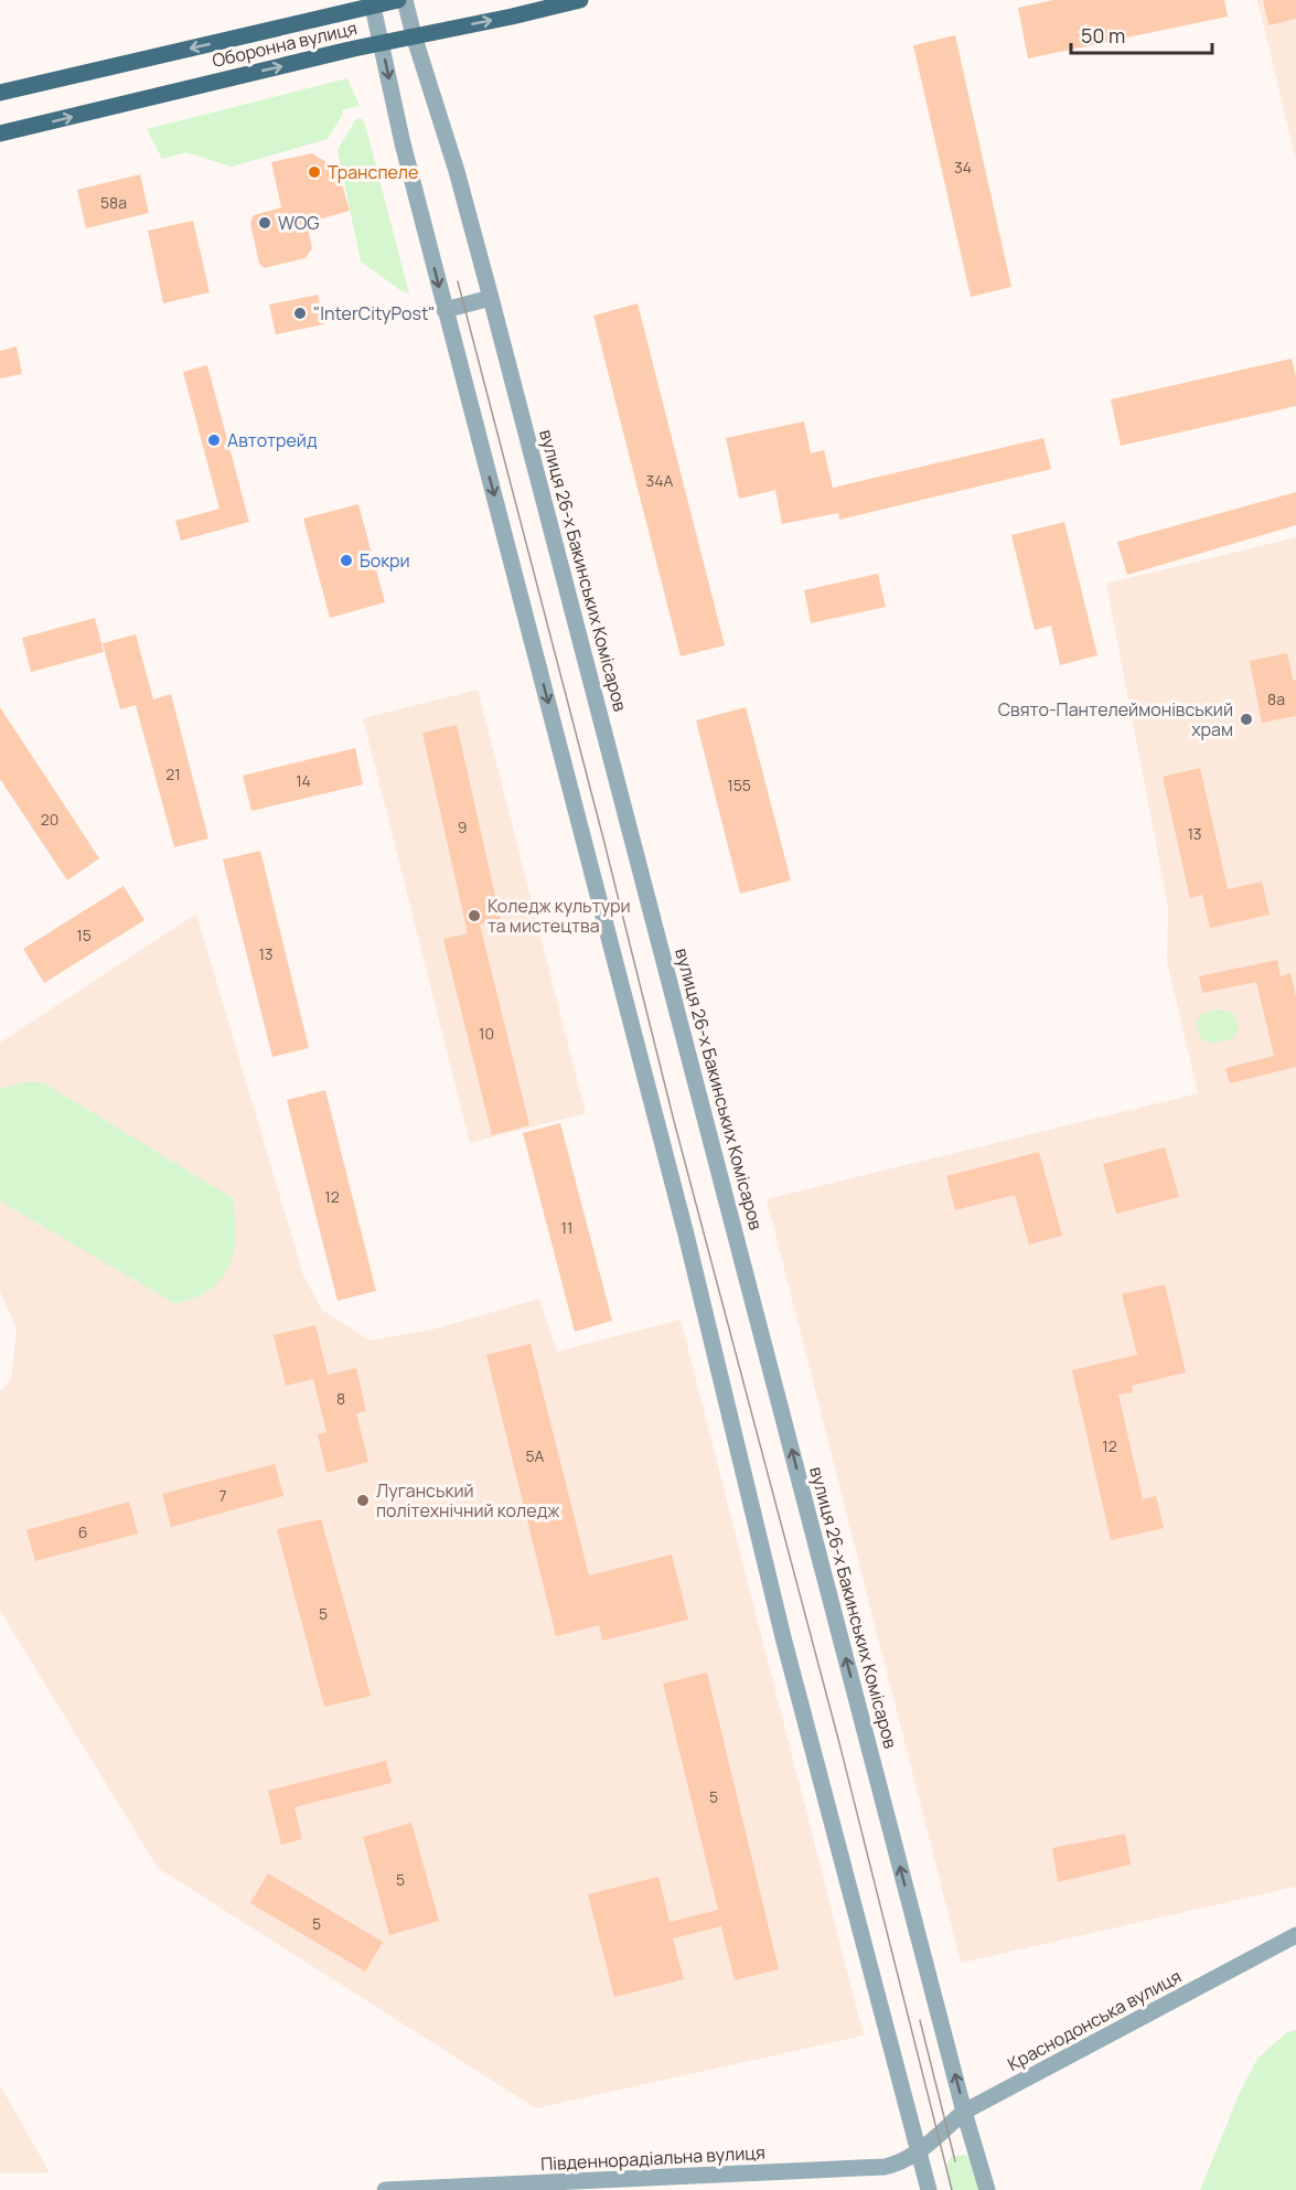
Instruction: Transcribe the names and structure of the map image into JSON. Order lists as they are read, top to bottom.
{
  "streets": {
    "main road": ["Оборонна вулиця"],
    "street": ["вулиця 26-х Бакинських Комісаров", "Краснодонська вулиця", "Південнорадіальна вулиця"]
  },
  "crossings": [
    ["Оборонна вулиця", "вулиця 26-х Бакинських Комісаров"],
    ["вулиця 26-х Бакинських Комісаров", "Краснодонська вулиця"],
    ["Краснодонська вулиця", "Південнорадіальна вулиця"]
  ],
  "places": [
    "Транспеле",
    "WOG",
    "\"InterCityPost\"",
    "Автотрейд",
    "Бокри",
    "Свято-Пантелеймонівський храм",
    "Коледж культури та мистецтва",
    "Луганський політехнічний коледж"
  ],
  "house_numbers": [
    "34",
    "58а",
    "34А",
    "8а",
    "21",
    "14",
    "155",
    "20",
    "9",
    "13",
    "15",
    "13",
    "10",
    "12",
    "11",
    "8",
    "12",
    "5А",
    "7",
    "6",
    "5",
    "5",
    "5",
    "5"
  ],
  "scale_bar": "50 m"
}
